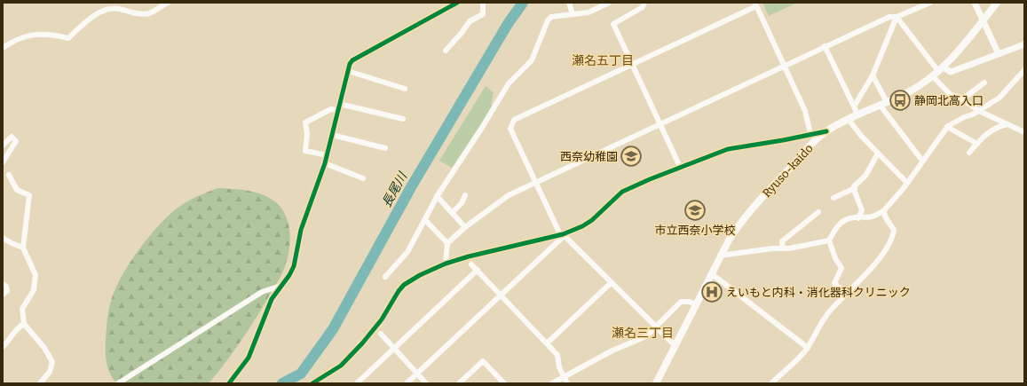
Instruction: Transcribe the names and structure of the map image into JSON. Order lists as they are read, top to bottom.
{
  "streets": {
    "main road": ["Ryuso-kaido"]
  },
  "districts": ["瀬名五丁目", "瀬名三丁目"],
  "water": ["長尾川"],
  "places": {
    "bus stop": ["静岡北高入口"],
    "school or university": ["西奈幼稚園", "市立西奈小学校"],
    "hospital": ["えいもと内科・消化器科クリニック"]
  }
}
